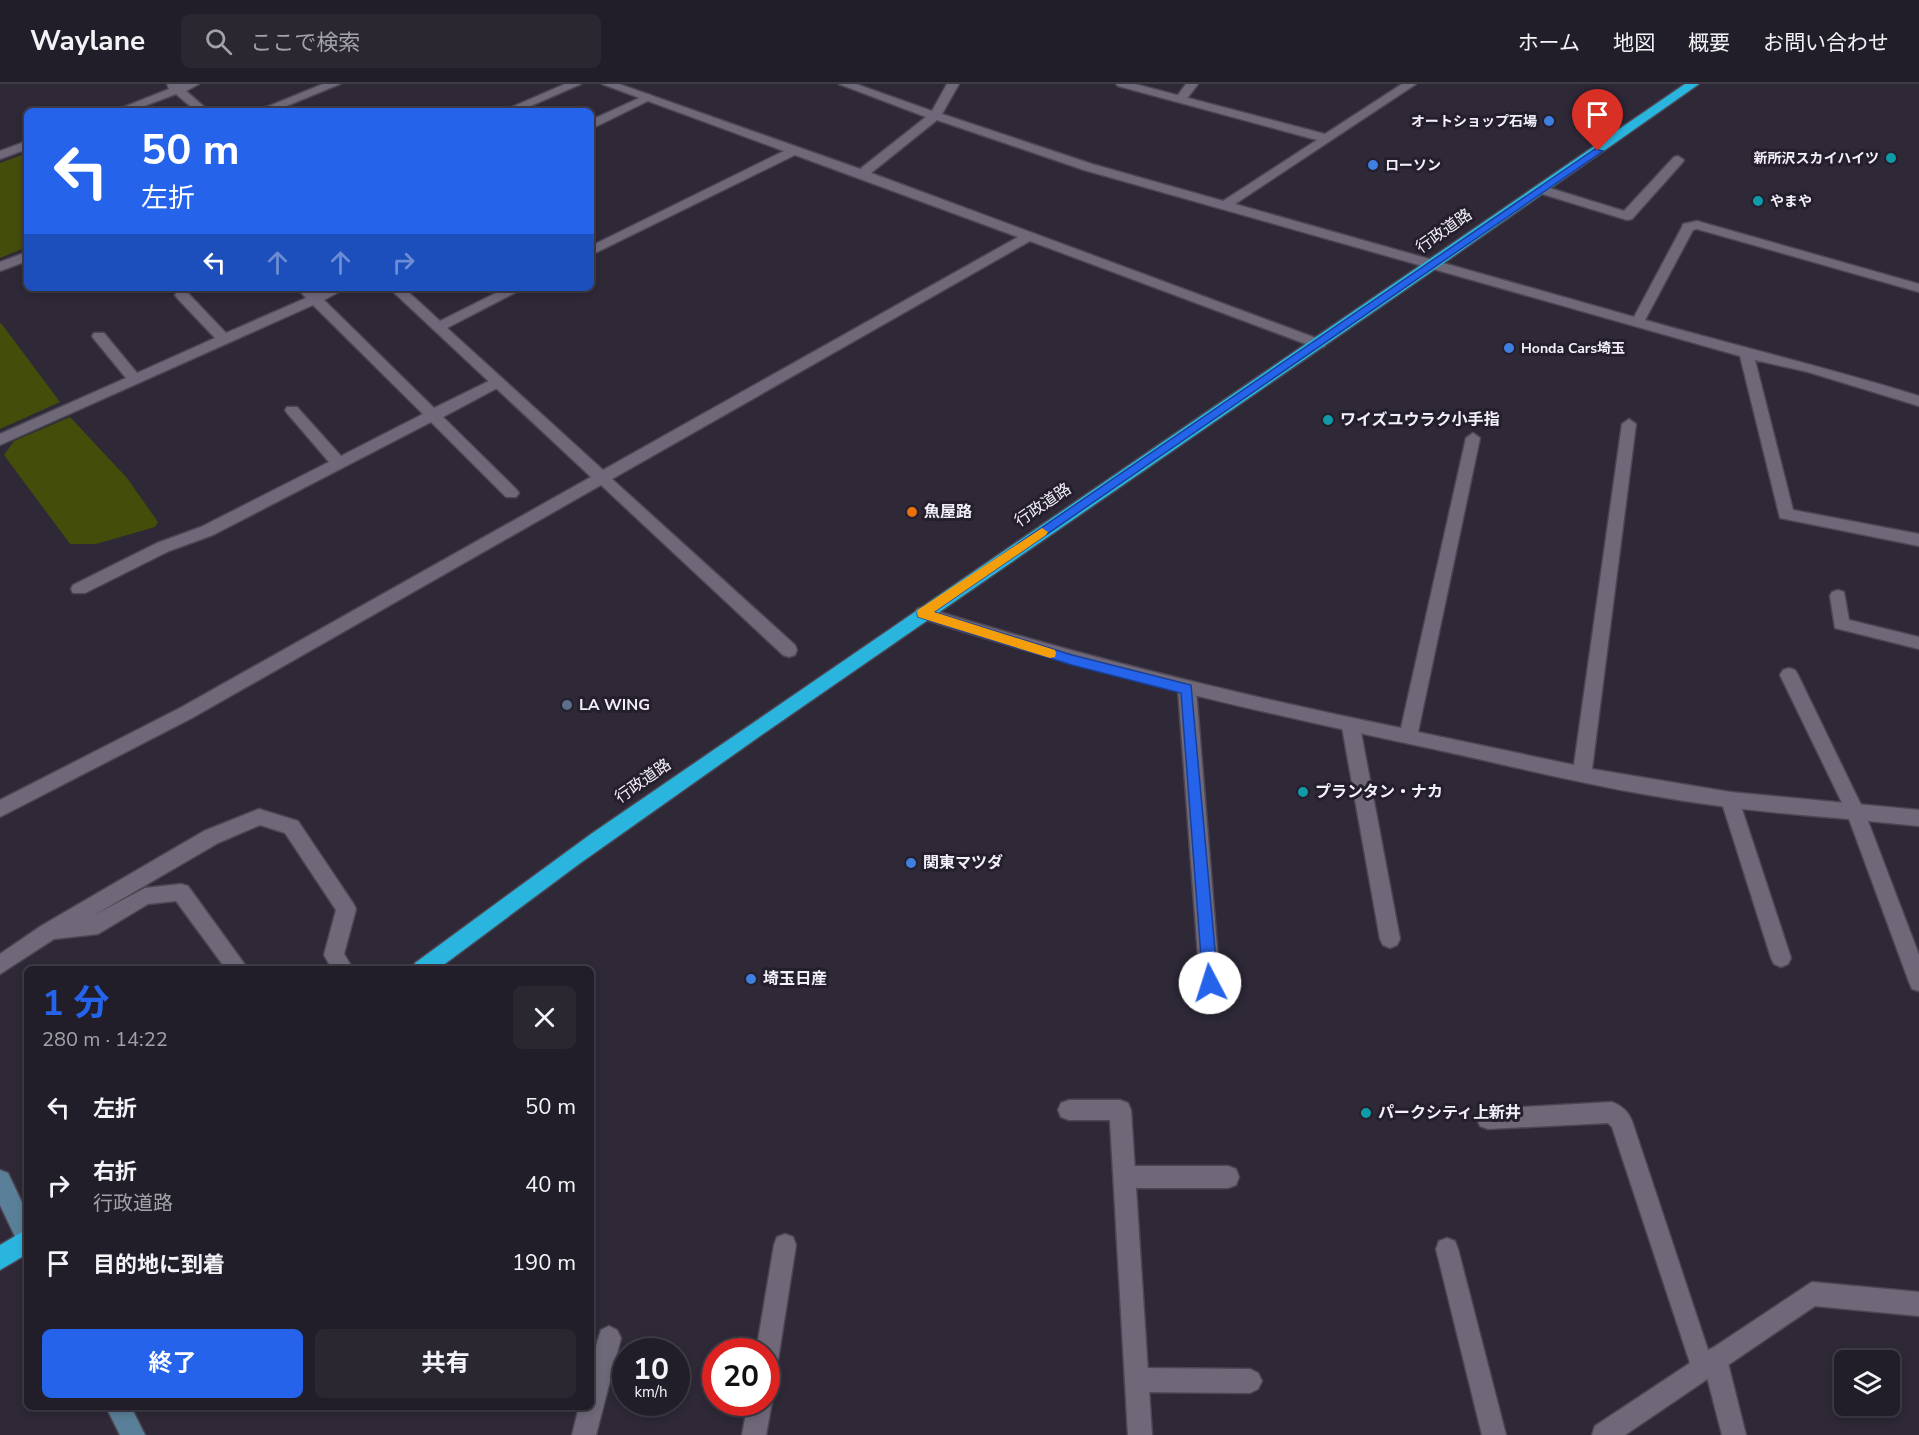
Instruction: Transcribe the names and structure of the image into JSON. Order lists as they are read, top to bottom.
{
  "streets": {
    "highway": ["行政道路"]
  },
  "places": [
    "オートショップ石場",
    "新所沢スカイハイツ",
    "ローソン",
    "やまや",
    "Honda Cars埼玉",
    "ワイズユウラク小手指",
    "魚屋路",
    "LA WING",
    "プランタン・ナカ",
    "関東マツダ",
    "埼玉日産",
    "パークシティ上新井"
  ],
  "page": {
    "header": "Waylane",
    "search": "ここで検索",
    "nav": [
      "ホーム",
      "地図",
      "概要",
      "お問い合わせ"
    ],
    "turn": ["50 m", "左折"],
    "heading": ["1 分", "280 m · 14:22"],
    "list": [
      {
        "name": "左折",
        "value": "50 m"
      },
      {
        "name": "右折",
        "note": "行政道路",
        "value": "40 m"
      },
      {
        "name": "目的地に到着",
        "value": "190 m"
      }
    ],
    "buttons": ["終了", "共有"],
    "speed": "10 km/h",
    "limit": "20"
  }
}
